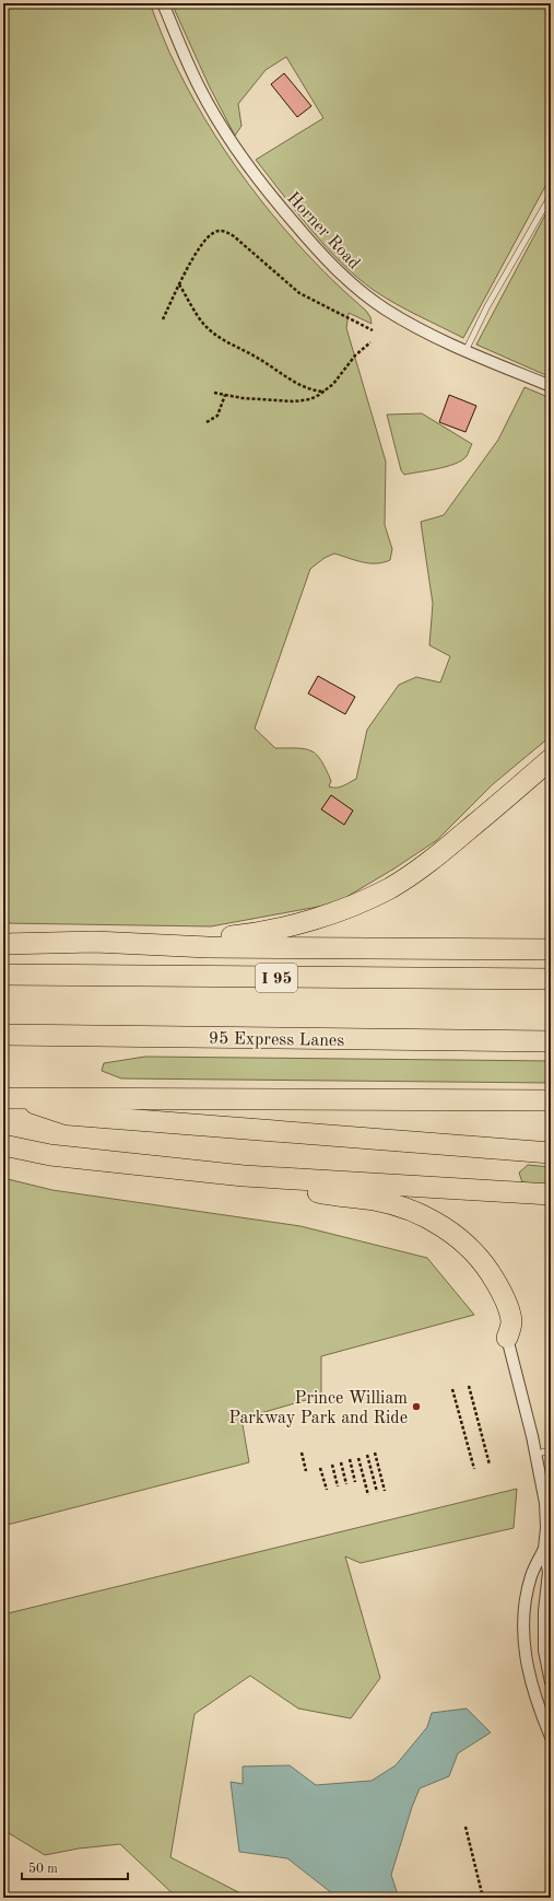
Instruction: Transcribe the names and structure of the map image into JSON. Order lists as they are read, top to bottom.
{
  "streets": {
    "highway": ["I 95", "95 Express Lanes"],
    "street": ["Horner Road"]
  },
  "places": ["Prince William Parkway Park and Ride"],
  "scale_bar": "50 m"
}
